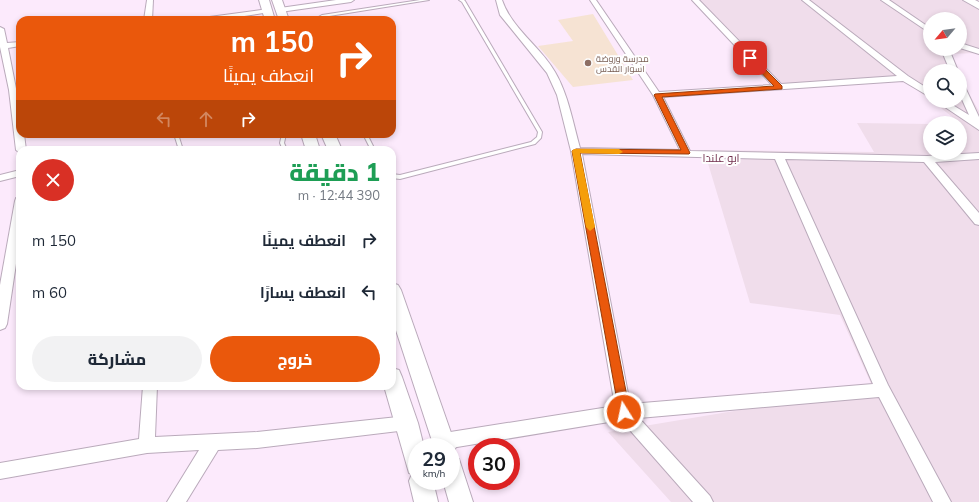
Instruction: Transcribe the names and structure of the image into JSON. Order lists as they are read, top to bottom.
{
  "districts": ["ابو علندا"],
  "places": ["مدرسة وروضة اسوار القدس"],
  "north": "bottom left",
  "page": {
    "turn": ["150 m", "انعطف يمينًا"],
    "heading": ["1 دقيقة", "390 m · 12:44"],
    "list": [
      {
        "name": "انعطف يمينًا",
        "value": "150 m"
      },
      {
        "name": "انعطف يسارًا",
        "value": "60 m"
      }
    ],
    "buttons": ["خروج", "مشاركة"],
    "speed": "29 km/h",
    "limit": "30"
  }
}
